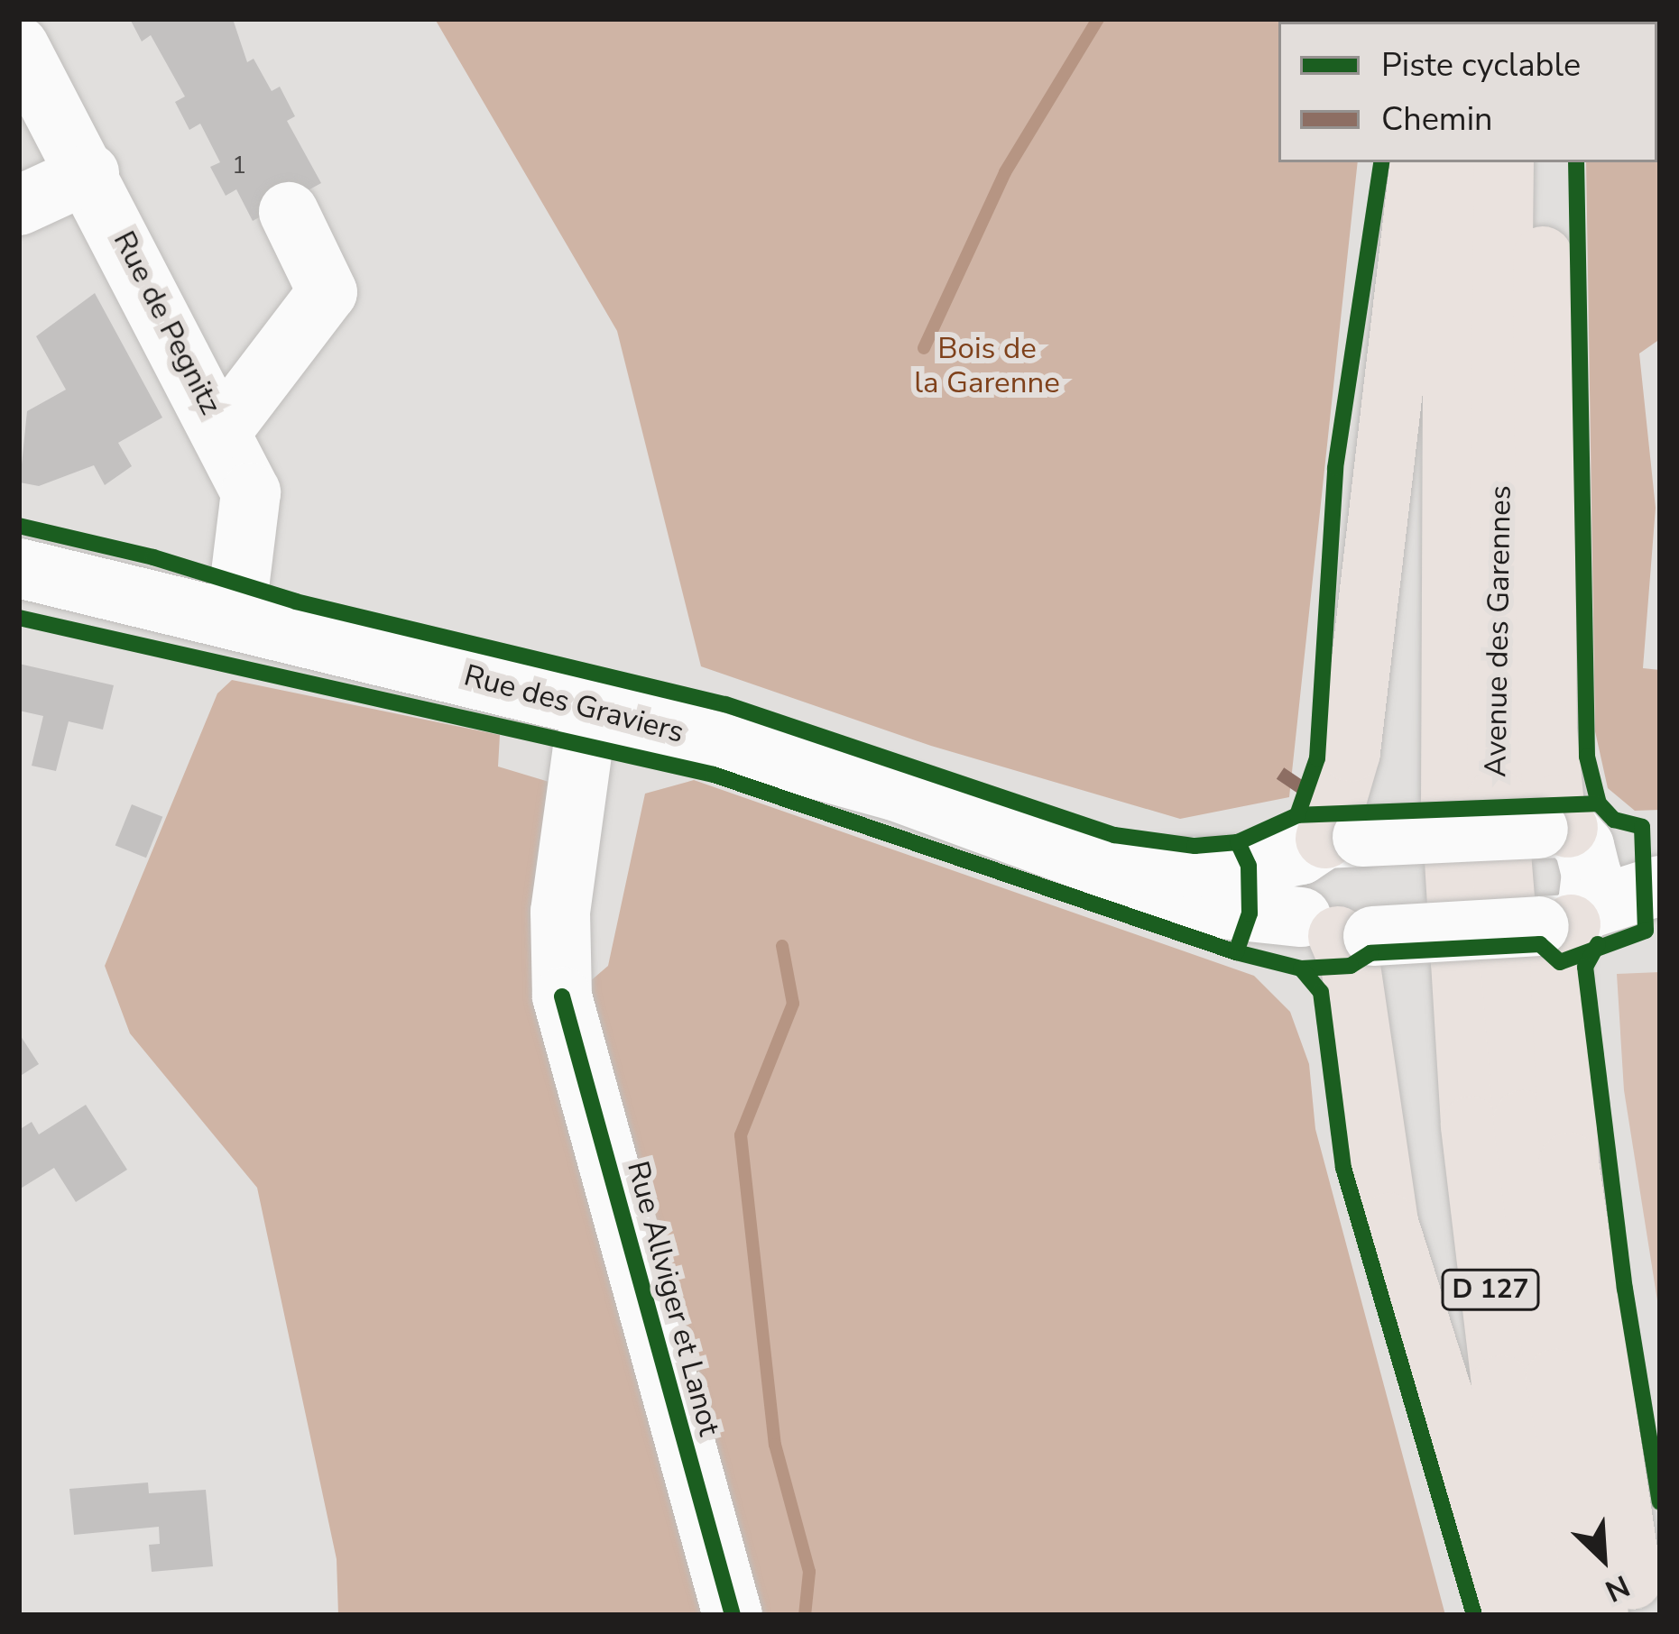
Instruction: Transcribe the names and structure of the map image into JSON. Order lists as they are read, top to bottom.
{
  "streets": {
    "main road": ["Avenue des Garennes", "D 127"],
    "street": ["Rue de Pegnitz", "Rue des Graviers", "Rue Allviger et Lanot"]
  },
  "crossings": [
    ["Rue de Pegnitz", "Rue des Graviers"],
    ["Rue des Graviers", "Rue Allviger et Lanot"]
  ],
  "parks": ["Bois de la Garenne"],
  "house_numbers": ["1"],
  "legend": ["Piste cyclable", "Chemin"],
  "north": "bottom right"
}
